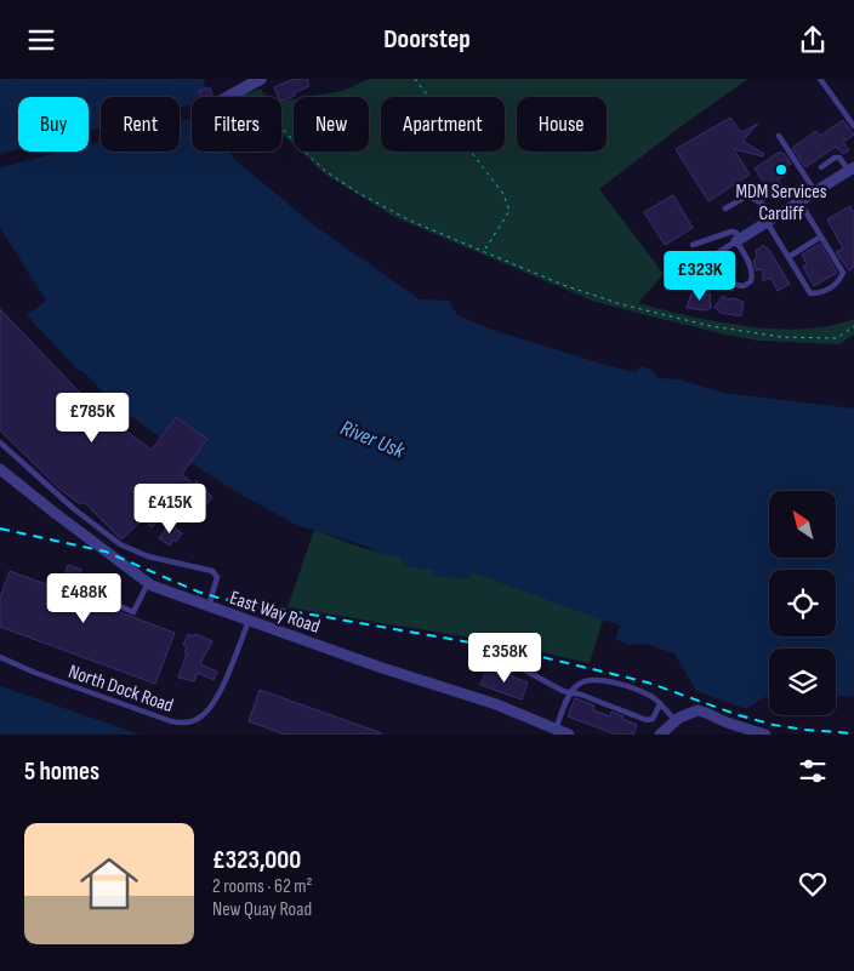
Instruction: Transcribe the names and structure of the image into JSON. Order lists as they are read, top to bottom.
{
  "streets": {
    "street": ["East Way Road"],
    "lane": ["North Dock Road"]
  },
  "crossings": [
    ["East Way Road", "North Dock Road"]
  ],
  "water": ["River Usk"],
  "places": ["MDM Services Cardiff"],
  "north": "top left",
  "page": {
    "header": "Doorstep",
    "chip": [
      "Buy",
      "Rent",
      "Filters",
      "New",
      "Apartment",
      "House"
    ],
    "price": [
      "£323K",
      "£785K",
      "£415K",
      "£488K",
      "£358K"
    ],
    "heading": "5 homes",
    "list": [
      {
        "name": "£323,000",
        "note": "2 rooms · 62 m² · New Quay Road"
      }
    ]
  }
}
